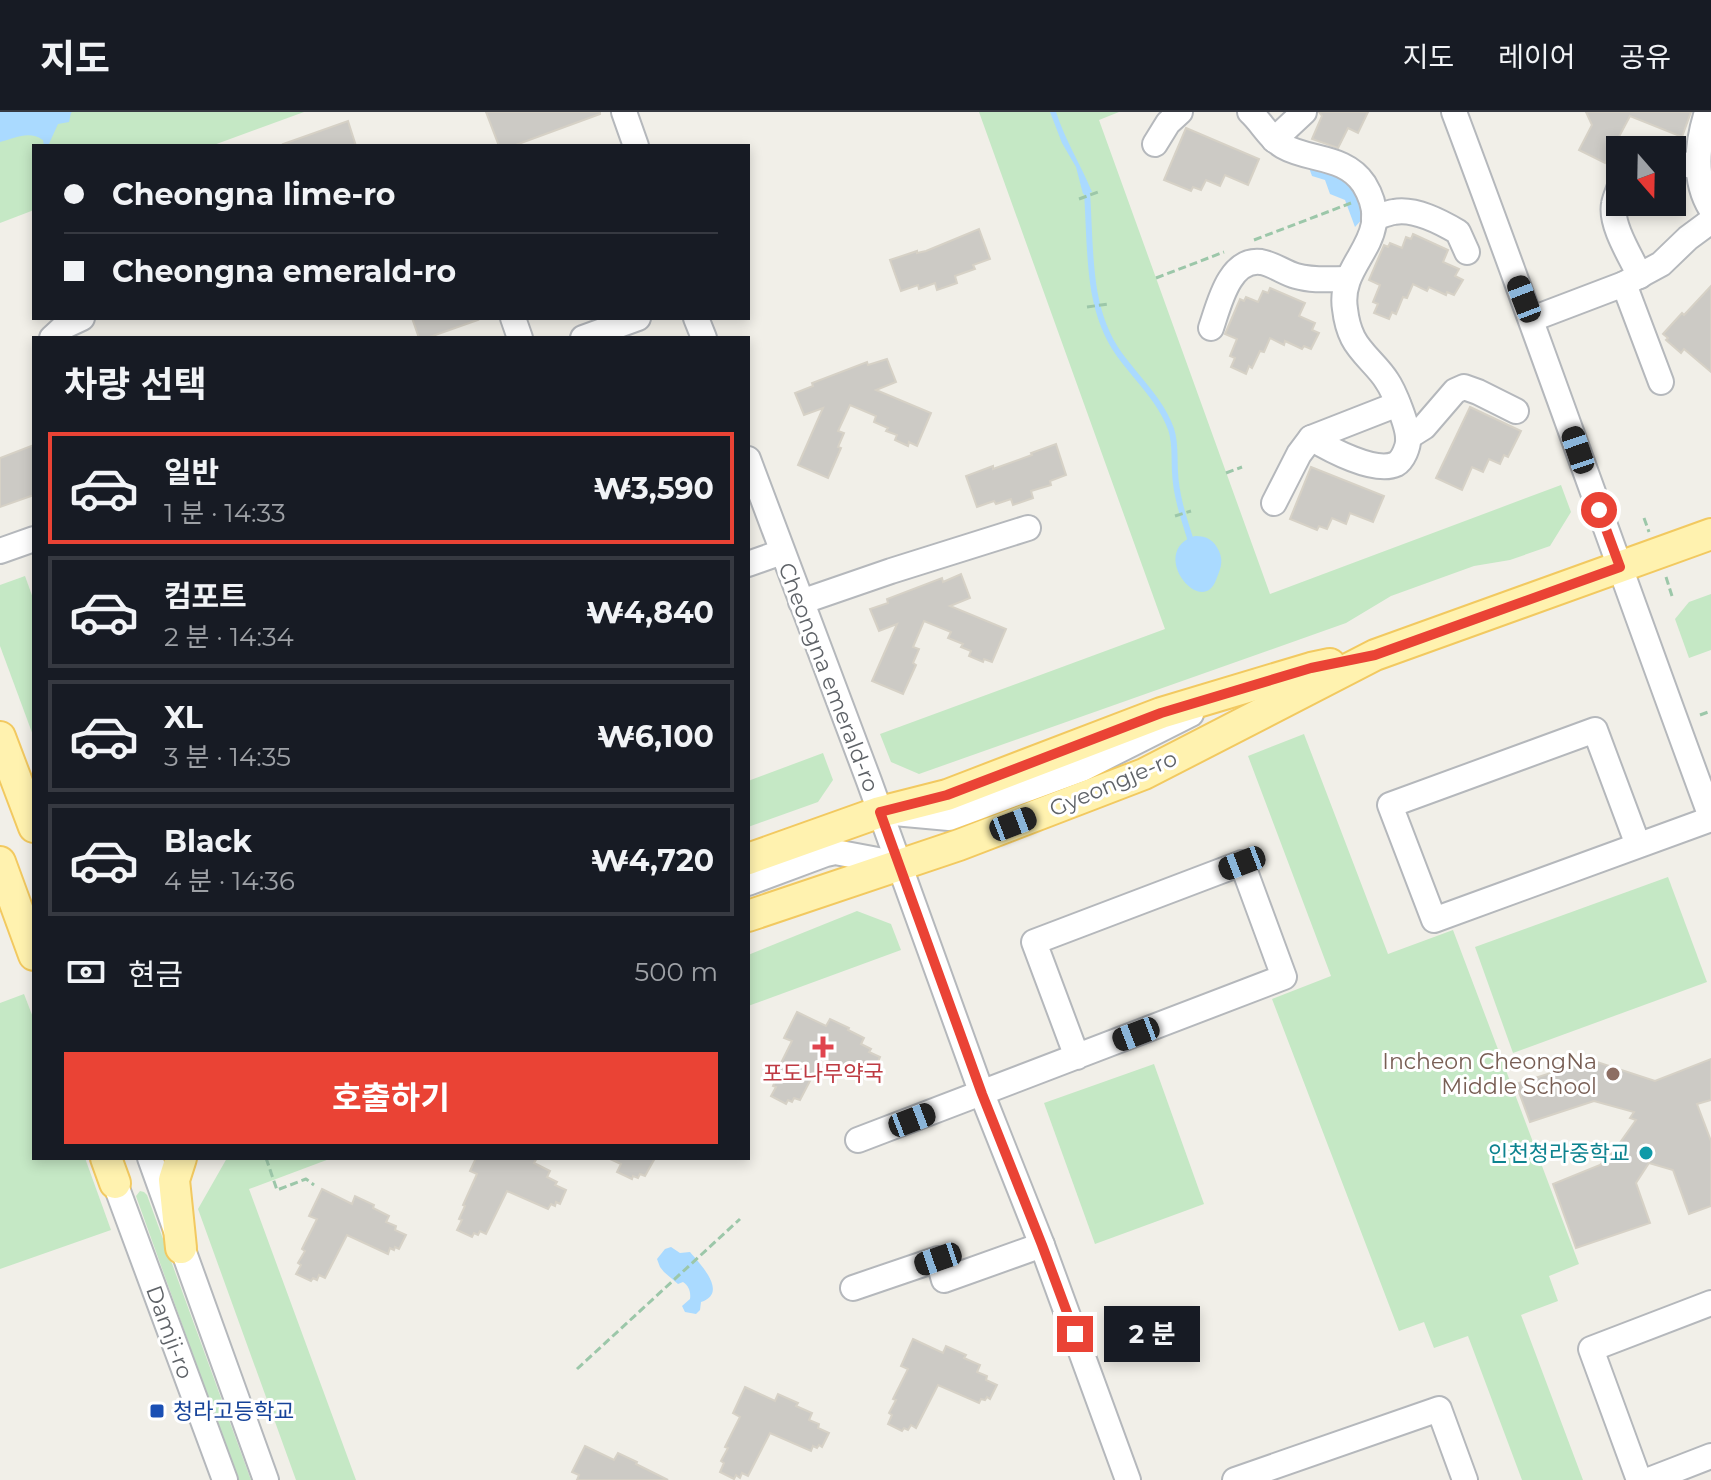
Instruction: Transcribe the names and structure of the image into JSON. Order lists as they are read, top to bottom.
{
  "streets": {
    "main road": ["Gyeongje-ro"],
    "street": ["Cheongna emerald-ro", "Damji-ro"]
  },
  "crossings": [
    ["Cheongna emerald-ro", "Gyeongje-ro"]
  ],
  "places": {
    "health": ["포도나무약국"],
    "other": ["Incheon CheongNa Middle School", "인천청라중학교"],
    "transit": ["청라고등학교"]
  },
  "north": "bottom",
  "page": {
    "header": "지도",
    "nav": ["지도", "레이어", "공유"],
    "banner": ["Cheongna lime-ro", "Cheongna emerald-ro"],
    "heading": "차량 선택",
    "list": [
      {
        "name": "일반",
        "note": "1 분 · 14:33",
        "value": "₩3,590"
      },
      {
        "name": "컴포트",
        "note": "2 분 · 14:34",
        "value": "₩4,840"
      },
      {
        "name": "XL",
        "note": "3 분 · 14:35",
        "value": "₩6,100"
      },
      {
        "name": "Black",
        "note": "4 분 · 14:36",
        "value": "₩4,720"
      }
    ],
    "pay": ["현금", "500 m"],
    "buttons": "호출하기",
    "bubble": "2 분"
  }
}
